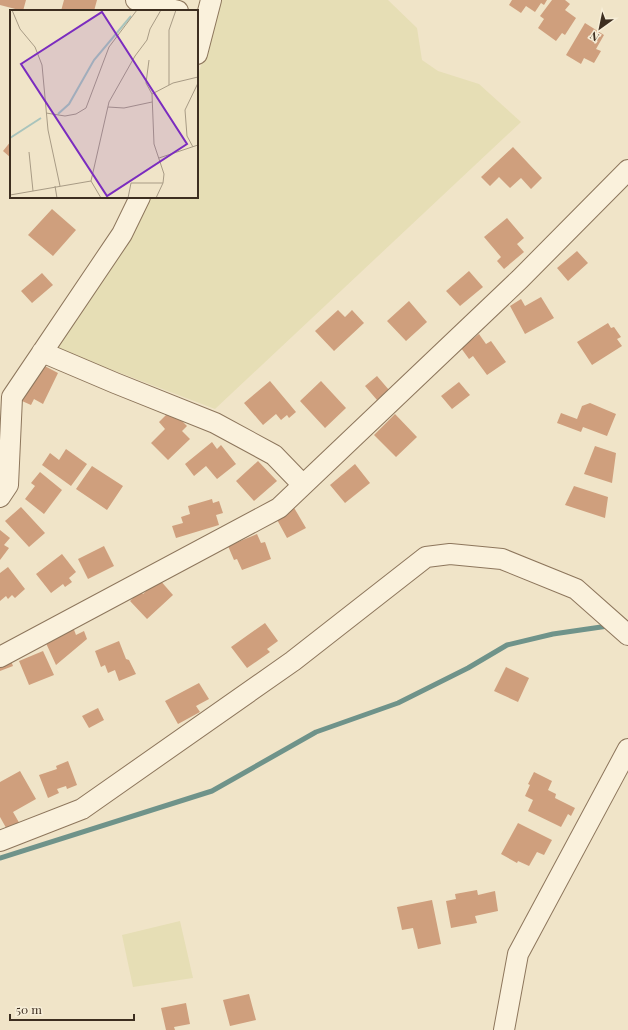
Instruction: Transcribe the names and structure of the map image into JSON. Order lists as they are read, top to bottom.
{
  "scale_bar": "50 m",
  "north": "bottom left"
}
